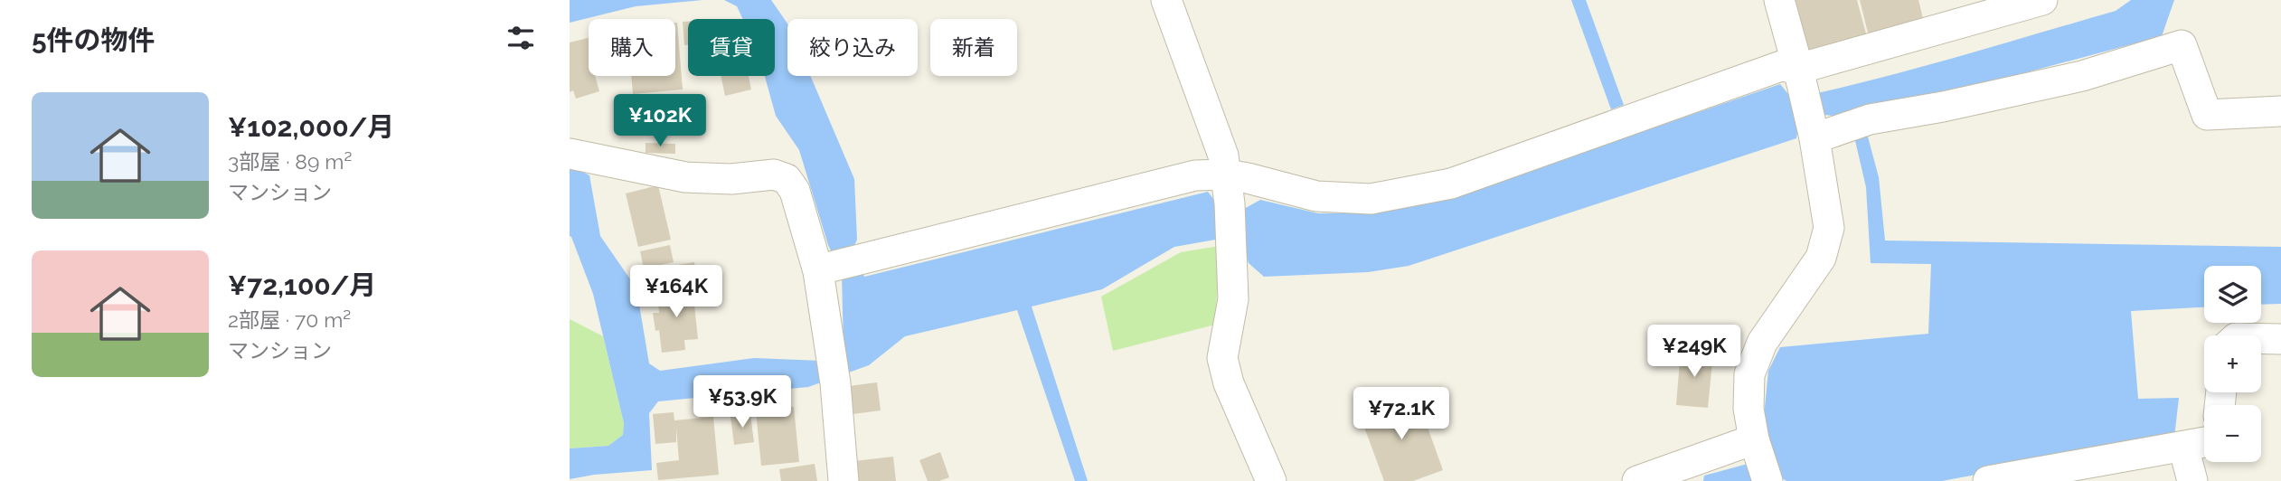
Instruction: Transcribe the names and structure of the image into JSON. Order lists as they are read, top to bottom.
{
  "page": {
    "heading": "5件の物件",
    "chip": [
      "購入",
      "賃貸",
      "絞り込み",
      "新着"
    ],
    "list": [
      {
        "name": "¥102,000/月",
        "note": "3部屋 · 89 m² · マンション"
      },
      {
        "name": "¥72,100/月",
        "note": "2部屋 · 70 m² · マンション"
      }
    ],
    "price": [
      "¥102K",
      "¥164K",
      "¥249K",
      "¥53.9K",
      "¥72.1K"
    ],
    "map_buttons": ["+", "−"]
  }
}
